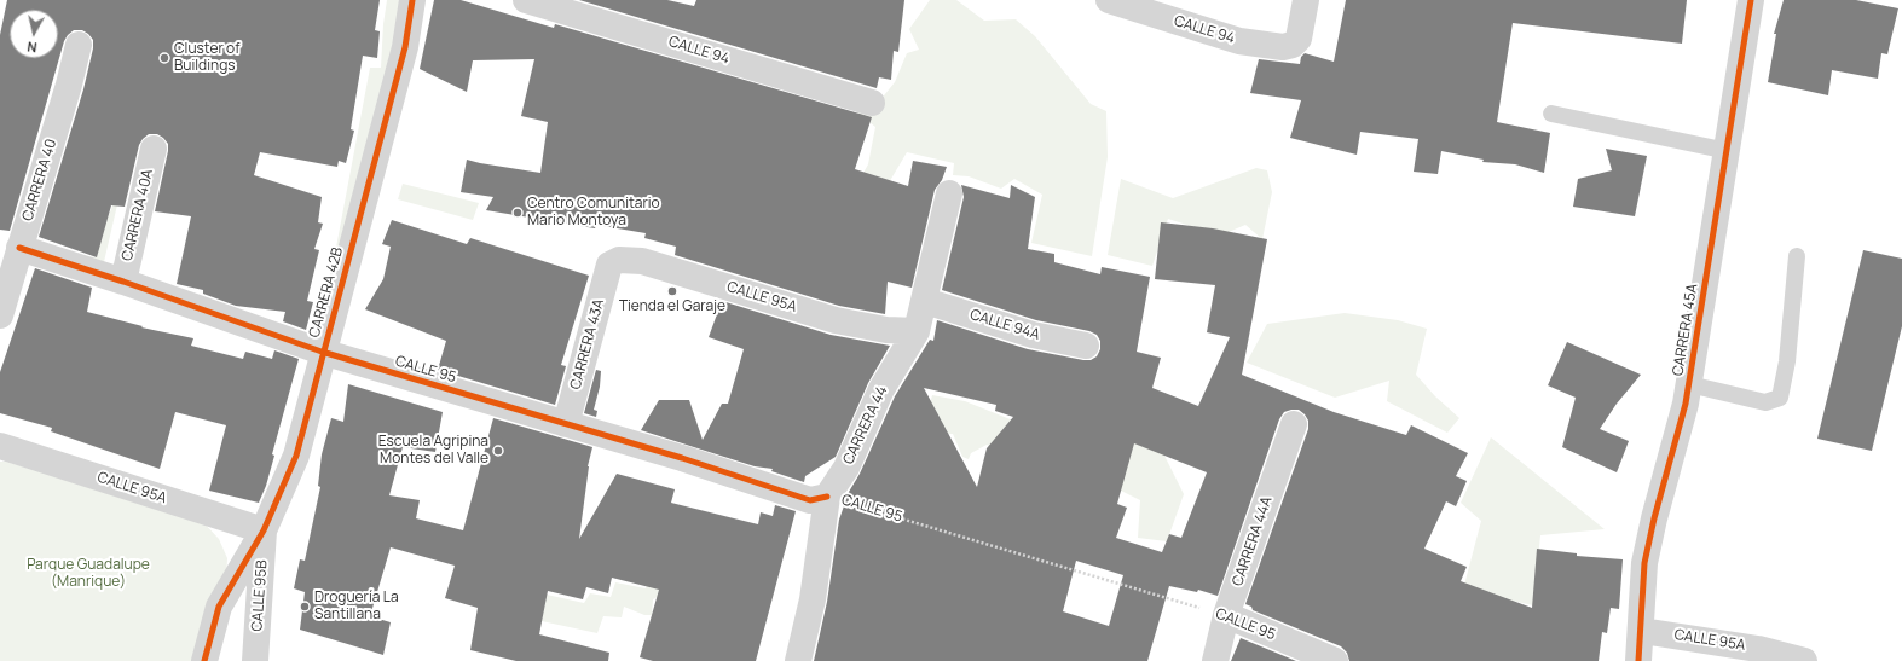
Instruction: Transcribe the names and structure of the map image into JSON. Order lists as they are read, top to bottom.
{
  "streets": {
    "street": [
      "CALLE 94",
      "CARRERA 40",
      "CARRERA 40A",
      "CARRERA 42B",
      "CALLE 95A",
      "CALLE 94A",
      "CARRERA 45A",
      "CARRERA 43A",
      "CALLE 95",
      "CARRERA 44",
      "CARRERA 44A",
      "CALLE 95B"
    ]
  },
  "crossings": [
    ["CARRERA 40", "CALLE 95"],
    ["CARRERA 40A", "CALLE 95"],
    ["CARRERA 42B", "CALLE 95A"],
    ["CARRERA 42B", "CALLE 95"],
    ["CARRERA 42B", "CALLE 95B"],
    ["CALLE 95A", "CARRERA 45A"],
    ["CALLE 95A", "CARRERA 43A"],
    ["CALLE 95A", "CARRERA 44"],
    ["CALLE 95A", "CALLE 95B"],
    ["CALLE 94A", "CARRERA 44"],
    ["CARRERA 43A", "CALLE 95"],
    ["CALLE 95", "CARRERA 44"],
    ["CALLE 95", "CARRERA 44A"]
  ],
  "parks": ["Parque Guadalupe (Manrique)"],
  "places": [
    "Cluster of Buildings",
    "Centro Comunitario Mario Montoya",
    "Tienda el Garaje",
    "Escuela Agripina Montes del Valle",
    "Droguería La Santillana"
  ],
  "north": "bottom"
}
